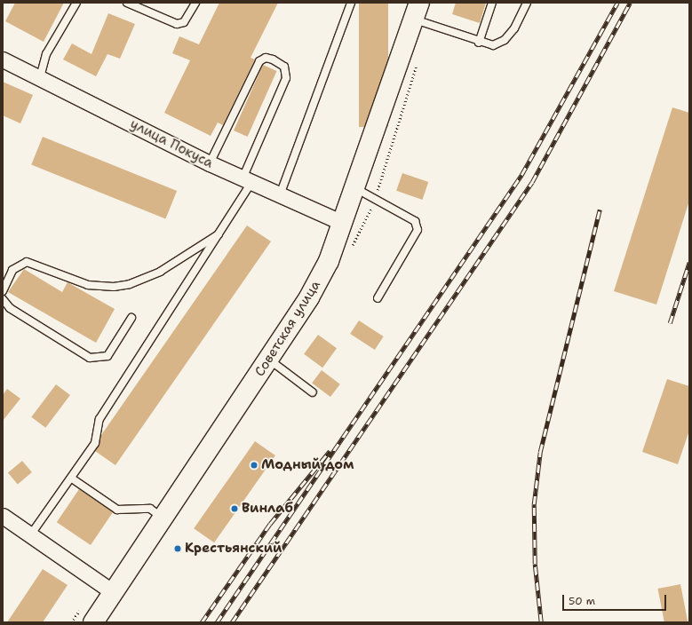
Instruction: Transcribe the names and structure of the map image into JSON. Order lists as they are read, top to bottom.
{
  "streets": {
    "main road": ["Советская улица"],
    "street": ["улица Покуса"]
  },
  "crossings": [
    ["улица Покуса", "Советская улица"]
  ],
  "places": ["Модный дом", "Винлаб", "Крестьянский"],
  "scale_bar": "50 m"
}
